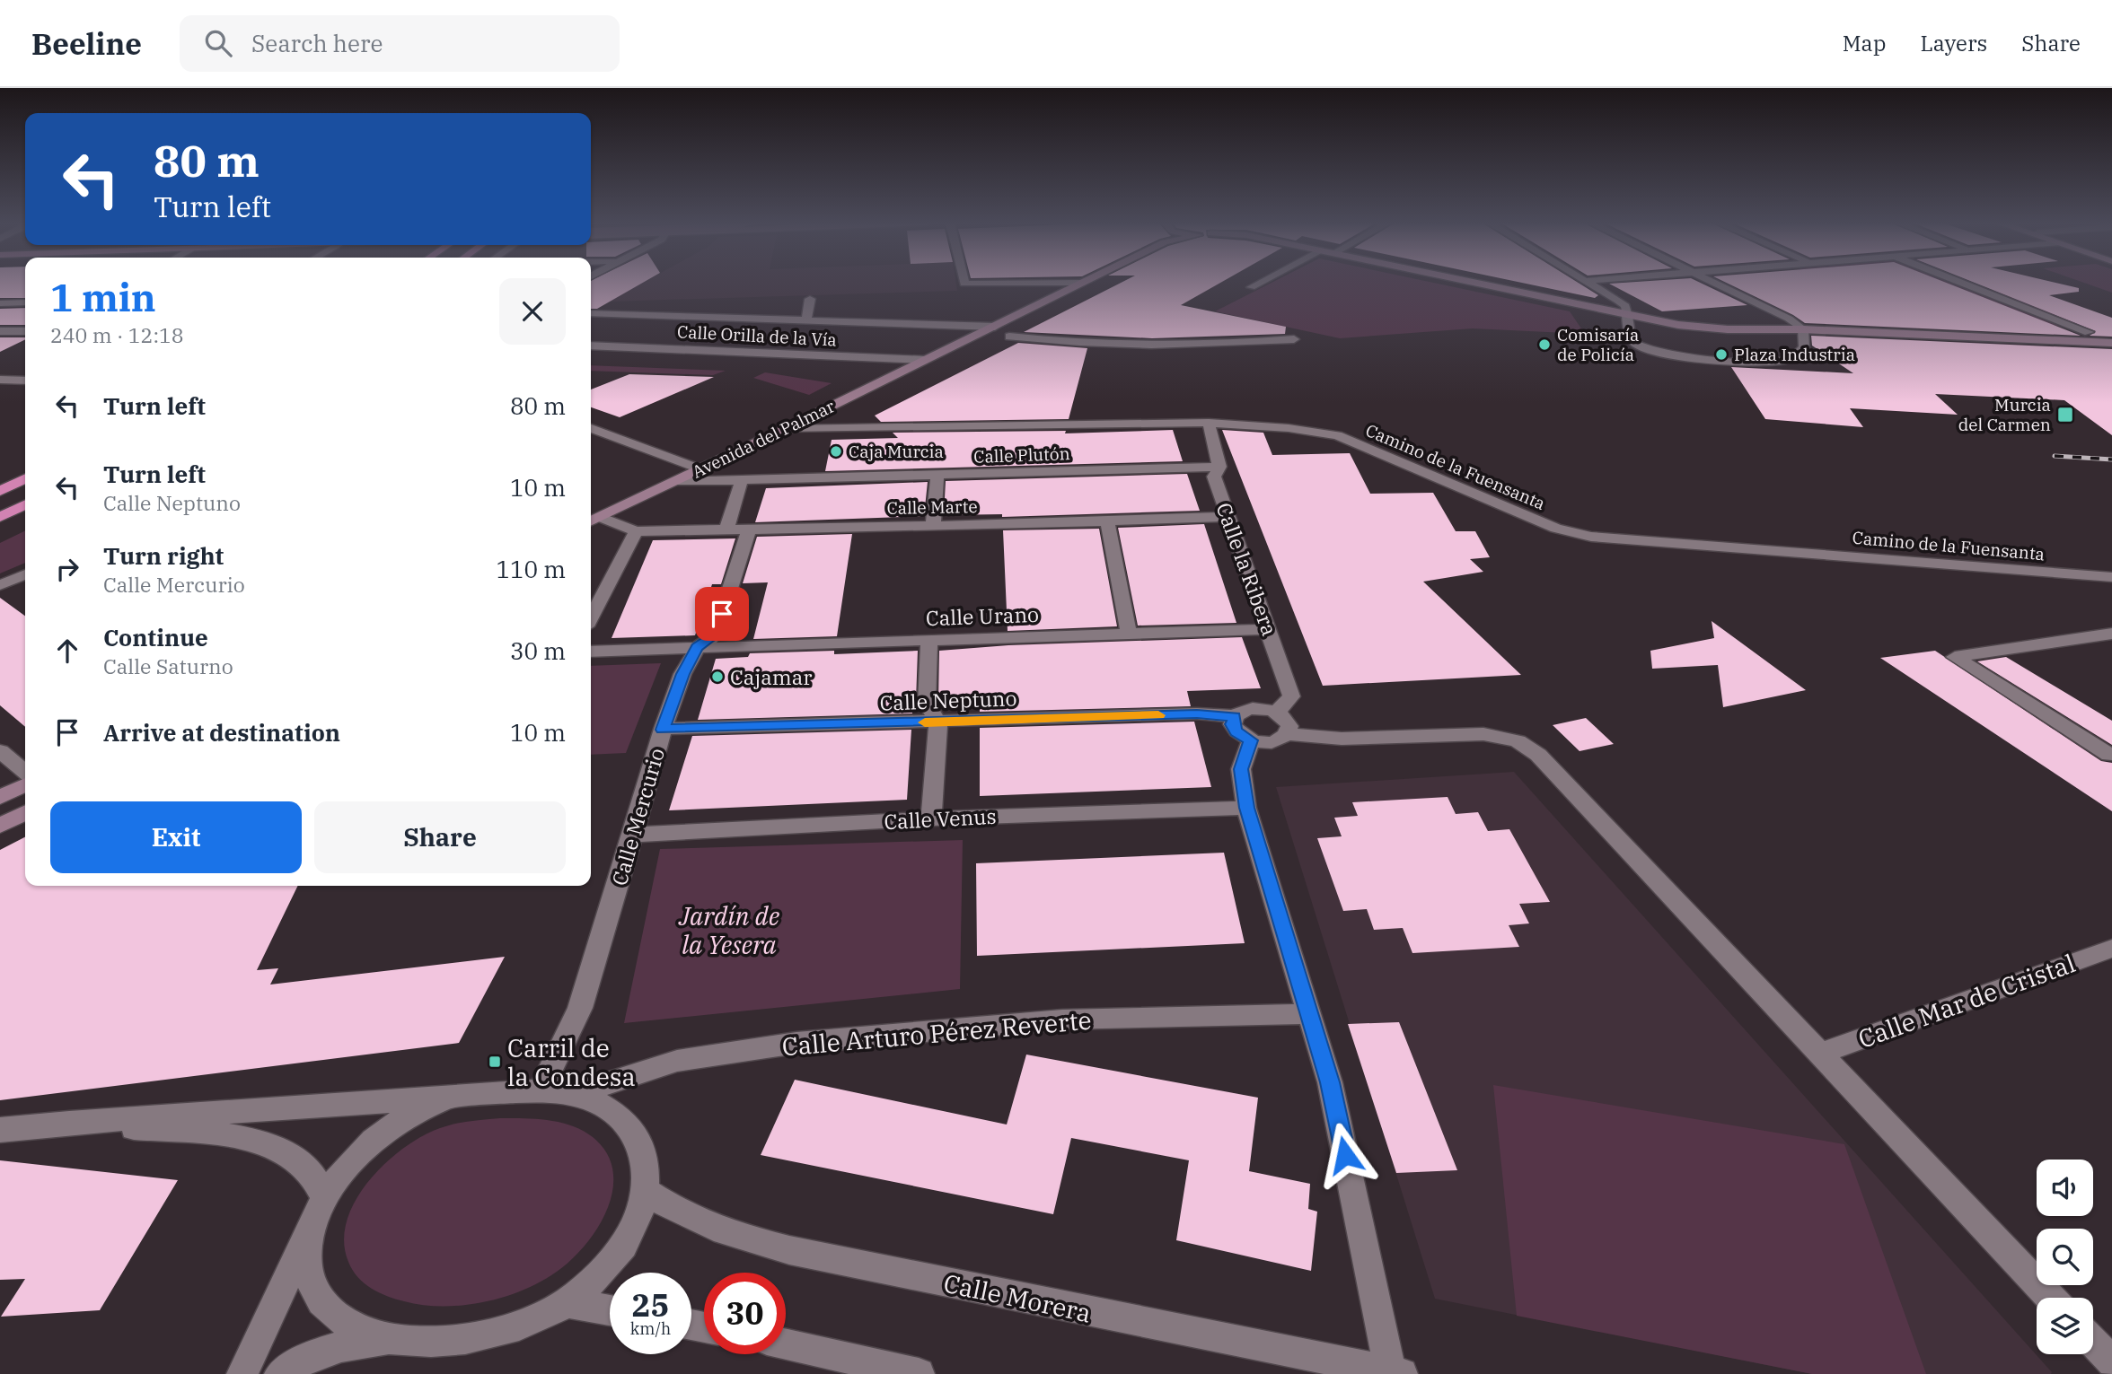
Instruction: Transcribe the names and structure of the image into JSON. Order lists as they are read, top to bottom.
{
  "streets": {
    "main road": ["Avenida del Palmar"],
    "street": [
      "Calle Orilla de la Vía",
      "Calle Plutón",
      "Camino de la Fuensanta",
      "Calle Marte",
      "Calle la Ribera",
      "Calle Urano",
      "Calle Neptuno",
      "Calle Mercurio",
      "Calle Venus",
      "Calle Mar de Cristal",
      "Calle Arturo Pérez Reverte",
      "Calle Morera"
    ]
  },
  "crossings": [
    ["Calle Orilla de la Vía", "Avenida del Palmar"],
    ["Avenida del Palmar", "Calle Plutón"],
    ["Avenida del Palmar", "Camino de la Fuensanta"],
    ["Calle Plutón", "Calle la Ribera"],
    ["Camino de la Fuensanta", "Calle la Ribera"],
    ["Calle Marte", "Calle la Ribera"],
    ["Calle Marte", "Calle Mercurio"],
    ["Calle la Ribera", "Calle Urano"],
    ["Calle la Ribera", "Calle Neptuno"],
    ["Calle Urano", "Calle Mercurio"],
    ["Calle Neptuno", "Calle Mercurio"],
    ["Calle Mercurio", "Calle Venus"]
  ],
  "parks": ["Jardín de la Yesera"],
  "places": {
    "other": [
      "Comisaría de Policía",
      "Plaza Industria",
      "Caja Murcia",
      "Cajamar"
    ],
    "transit": ["Murcia del Carmen", "Carril de la Condesa"]
  },
  "page": {
    "header": "Beeline",
    "search": "Search here",
    "nav": ["Map", "Layers", "Share"],
    "turn": ["80 m", "Turn left"],
    "heading": ["1 min", "240 m · 12:18"],
    "list": [
      {
        "name": "Turn left",
        "value": "80 m"
      },
      {
        "name": "Turn left",
        "note": "Calle Neptuno",
        "value": "10 m"
      },
      {
        "name": "Turn right",
        "note": "Calle Mercurio",
        "value": "110 m"
      },
      {
        "name": "Continue",
        "note": "Calle Saturno",
        "value": "30 m"
      },
      {
        "name": "Arrive at destination",
        "value": "10 m"
      }
    ],
    "buttons": ["Exit", "Share"],
    "speed": "25 km/h",
    "limit": "30"
  }
}
